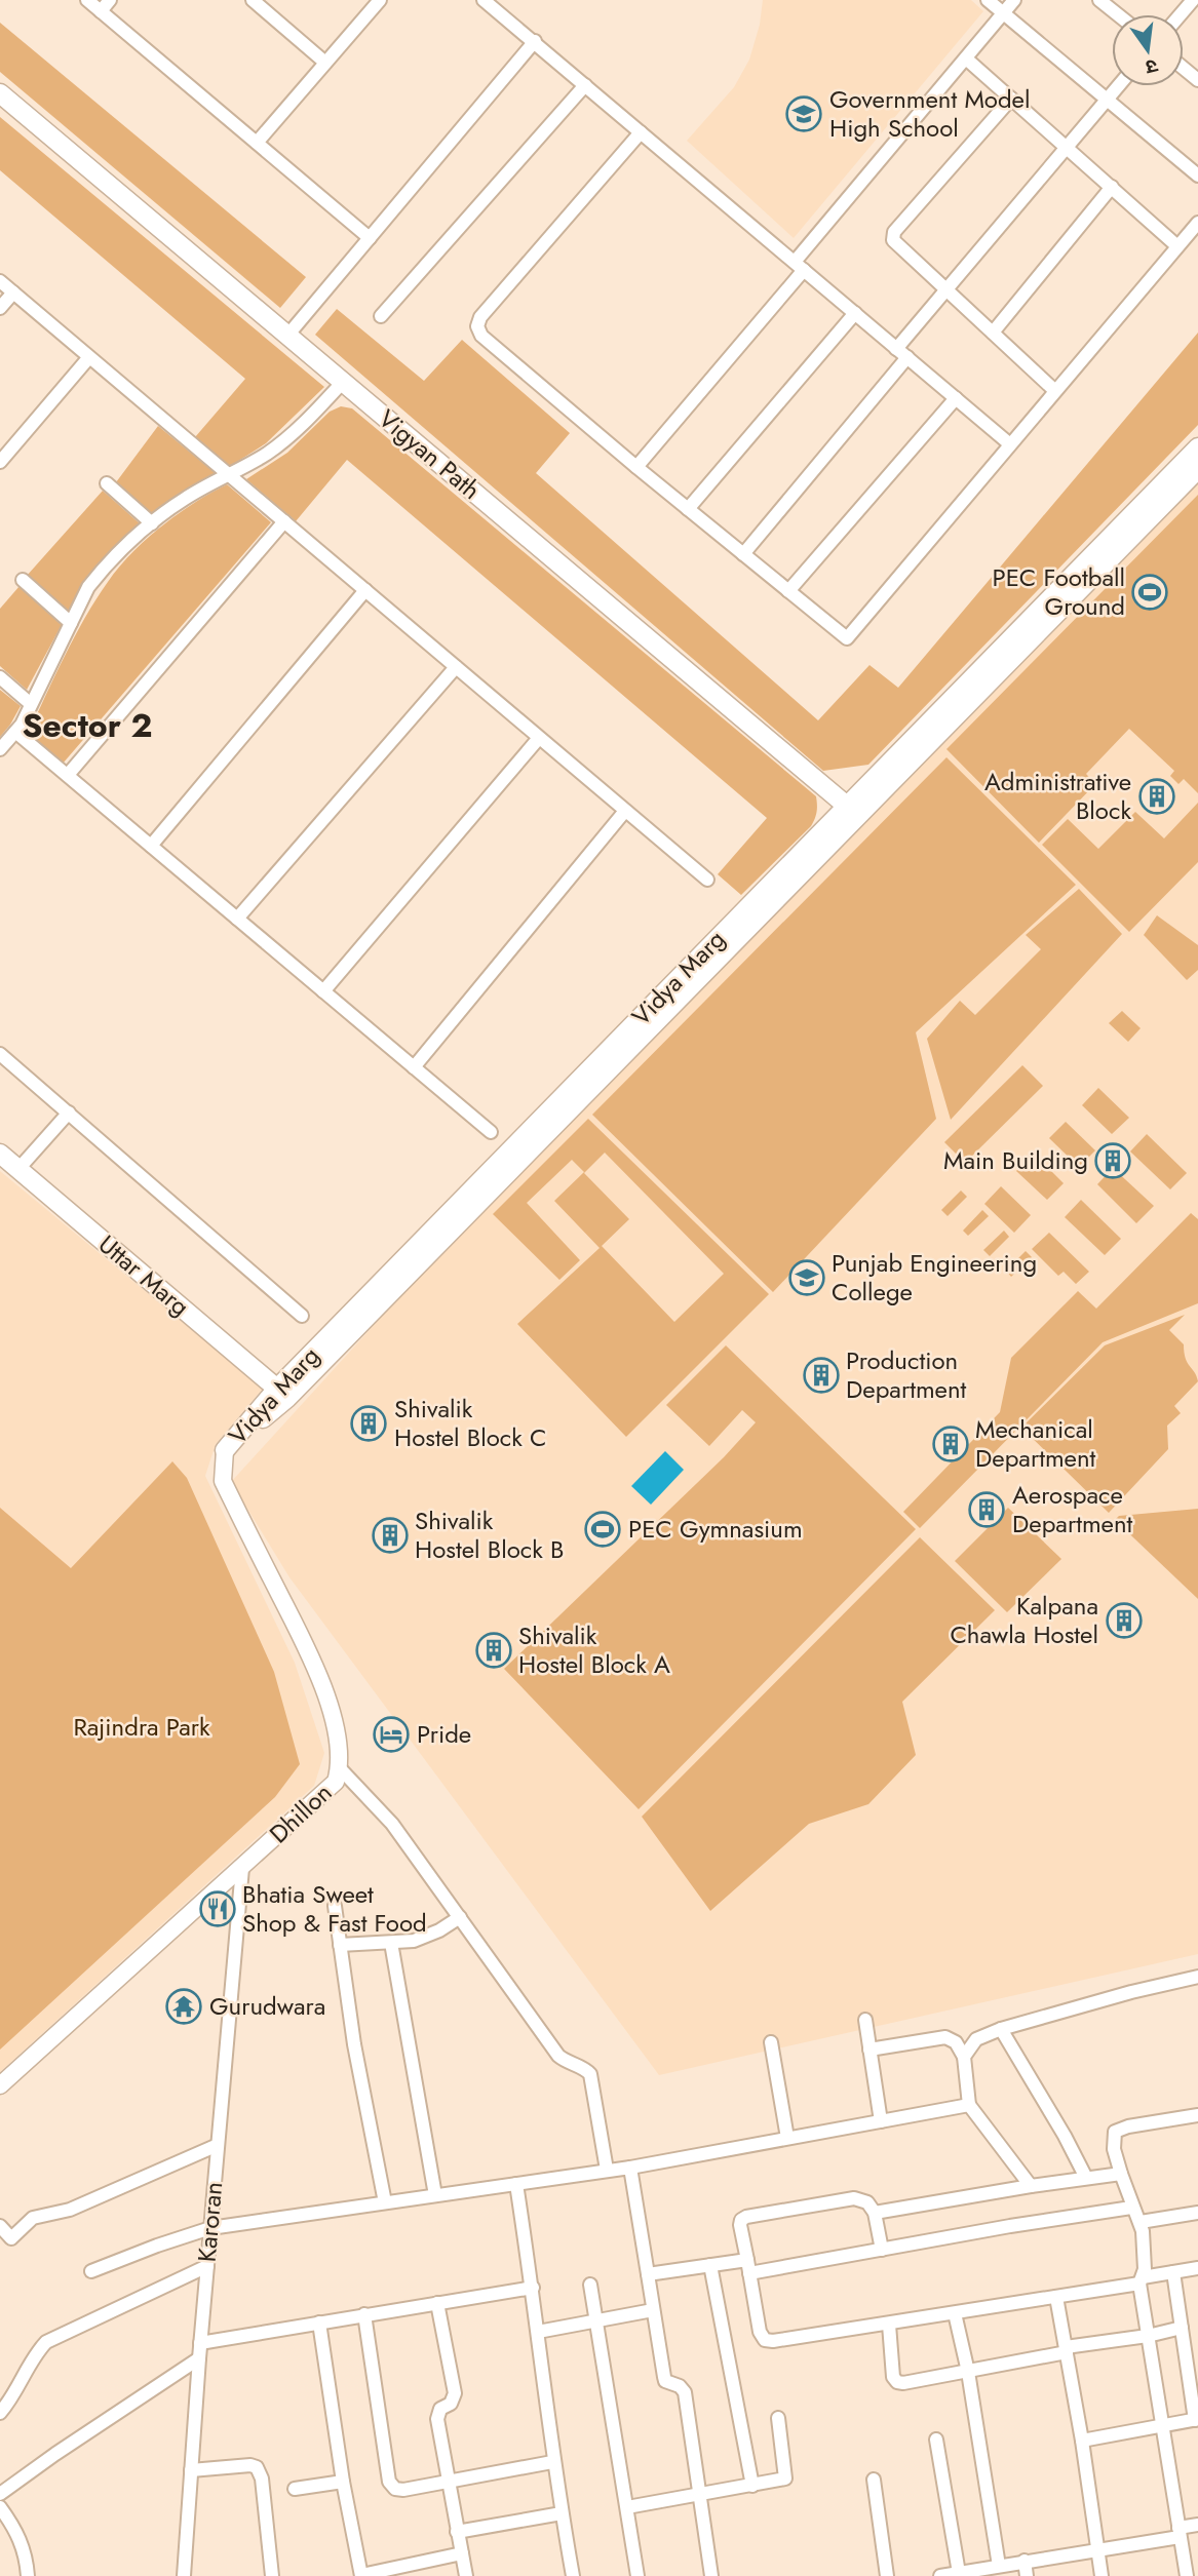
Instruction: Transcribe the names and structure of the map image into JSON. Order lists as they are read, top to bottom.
{
  "streets": {
    "main road": ["Vigyan Path", "Vidya Marg", "Uttar Marg"],
    "street": ["Dhillon", "Karoran"]
  },
  "crossings": [
    ["Vigyan Path", "Vidya Marg"],
    ["Vidya Marg", "Uttar Marg"],
    ["Vidya Marg", "Dhillon"],
    ["Dhillon", "Karoran"]
  ],
  "districts": ["Sector 2"],
  "parks": ["Rajindra Park"],
  "places": {
    "school or university": ["Government Model High School", "Punjab Engineering College"],
    "sports": ["PEC Football Ground", "PEC Gymnasium"],
    "building": [
      "Administrative Block",
      "Main Building",
      "Production Department",
      "Shivalik Hostel Block C",
      "Mechanical Department",
      "Aerospace Department",
      "Shivalik Hostel Block B",
      "Kalpana Chawla Hostel",
      "Shivalik Hostel Block A"
    ],
    "hotel": ["Pride"],
    "restaurant": ["Bhatia Sweet Shop & Fast Food"],
    "temple": ["Gurudwara"]
  },
  "north": "bottom"
}
